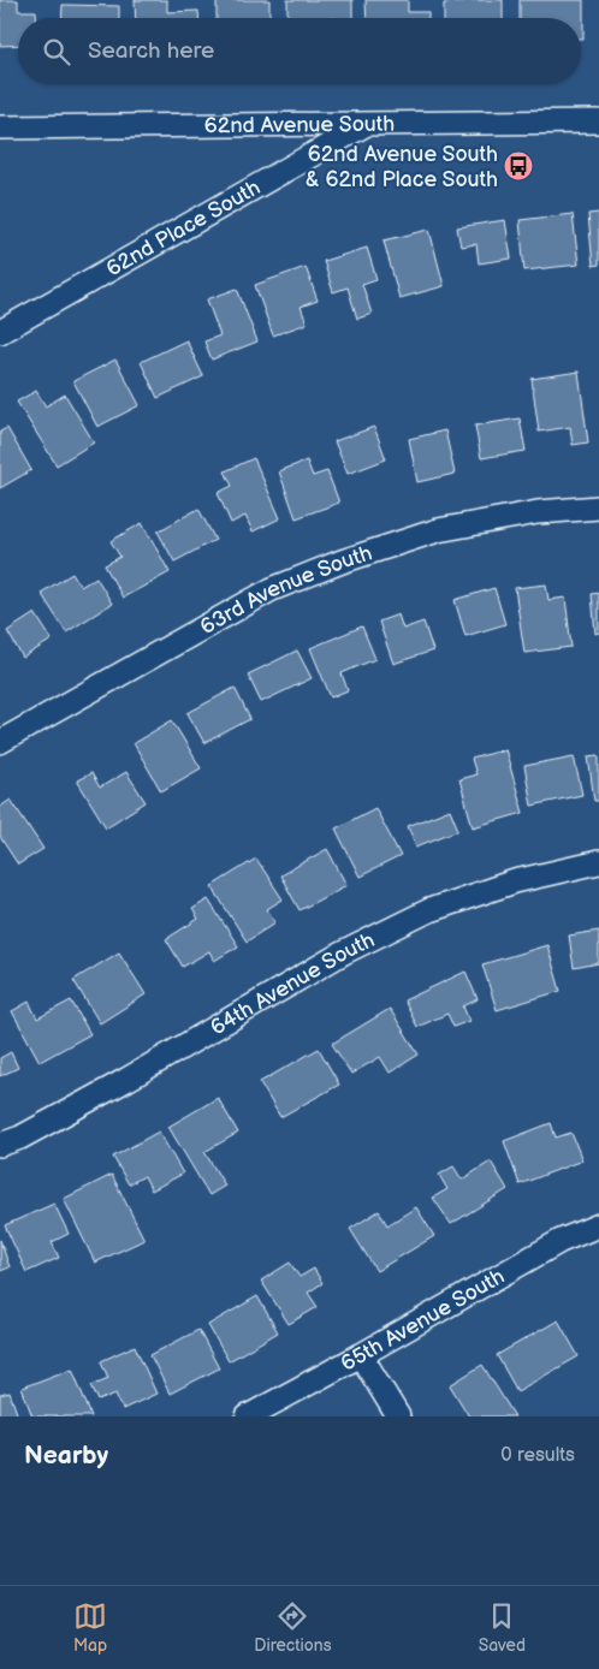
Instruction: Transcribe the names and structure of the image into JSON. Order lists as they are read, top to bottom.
{
  "streets": {
    "street": [
      "62nd Avenue South",
      "62nd Place South",
      "63rd Avenue South",
      "64th Avenue South",
      "65th Avenue South"
    ]
  },
  "crossings": [
    ["62nd Avenue South", "62nd Place South"]
  ],
  "places": {
    "bus stop": ["62nd Avenue South & 62nd Place South"]
  },
  "page": {
    "search": "Search here",
    "heading": ["Nearby", "0 results"],
    "nav": ["Map", "Directions", "Saved"]
  }
}
